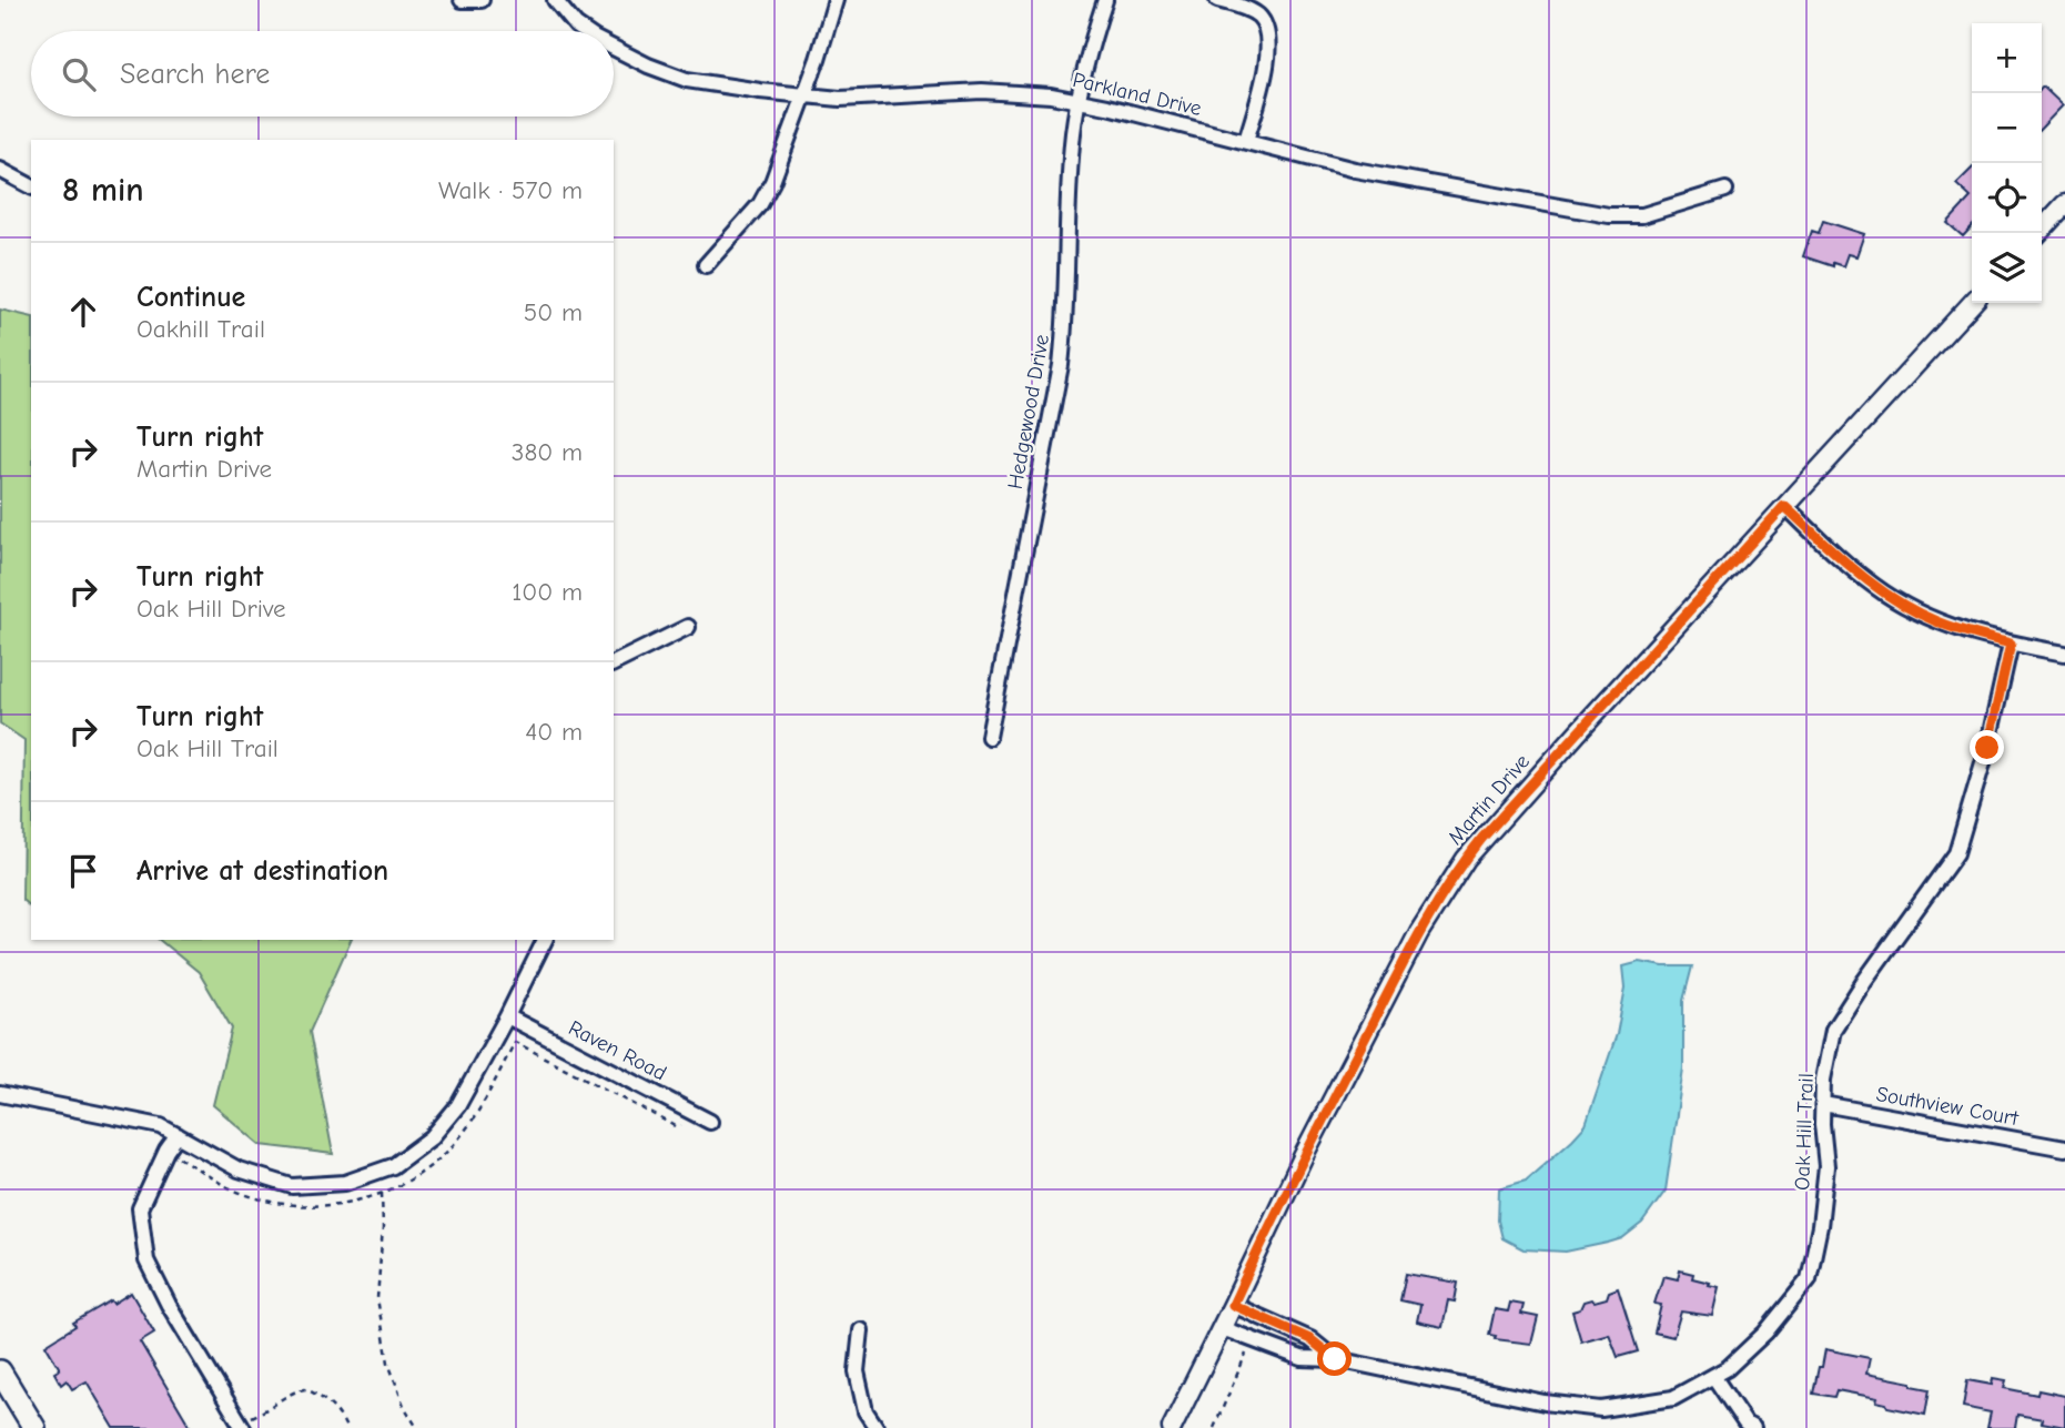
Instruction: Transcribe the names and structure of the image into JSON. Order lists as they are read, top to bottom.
{
  "streets": {
    "street": [
      "Parkland Drive",
      "Hedgewood Drive",
      "Martin Drive",
      "Raven Road",
      "Southview Court",
      "Oak Hill Trail"
    ]
  },
  "crossings": [
    ["Parkland Drive", "Hedgewood Drive"],
    ["Martin Drive", "Oak Hill Trail"],
    ["Southview Court", "Oak Hill Trail"]
  ],
  "page": {
    "map_buttons": ["+", "−"],
    "search": "Search here",
    "heading": ["8 min", "Walk · 570 m"],
    "list": [
      ["Continue", "Oakhill Trail", "50 m"],
      ["Turn right", "Martin Drive", "380 m"],
      ["Turn right", "Oak Hill Drive", "100 m"],
      ["Turn right", "Oak Hill Trail", "40 m"],
      "Arrive at destination"
    ]
  }
}
